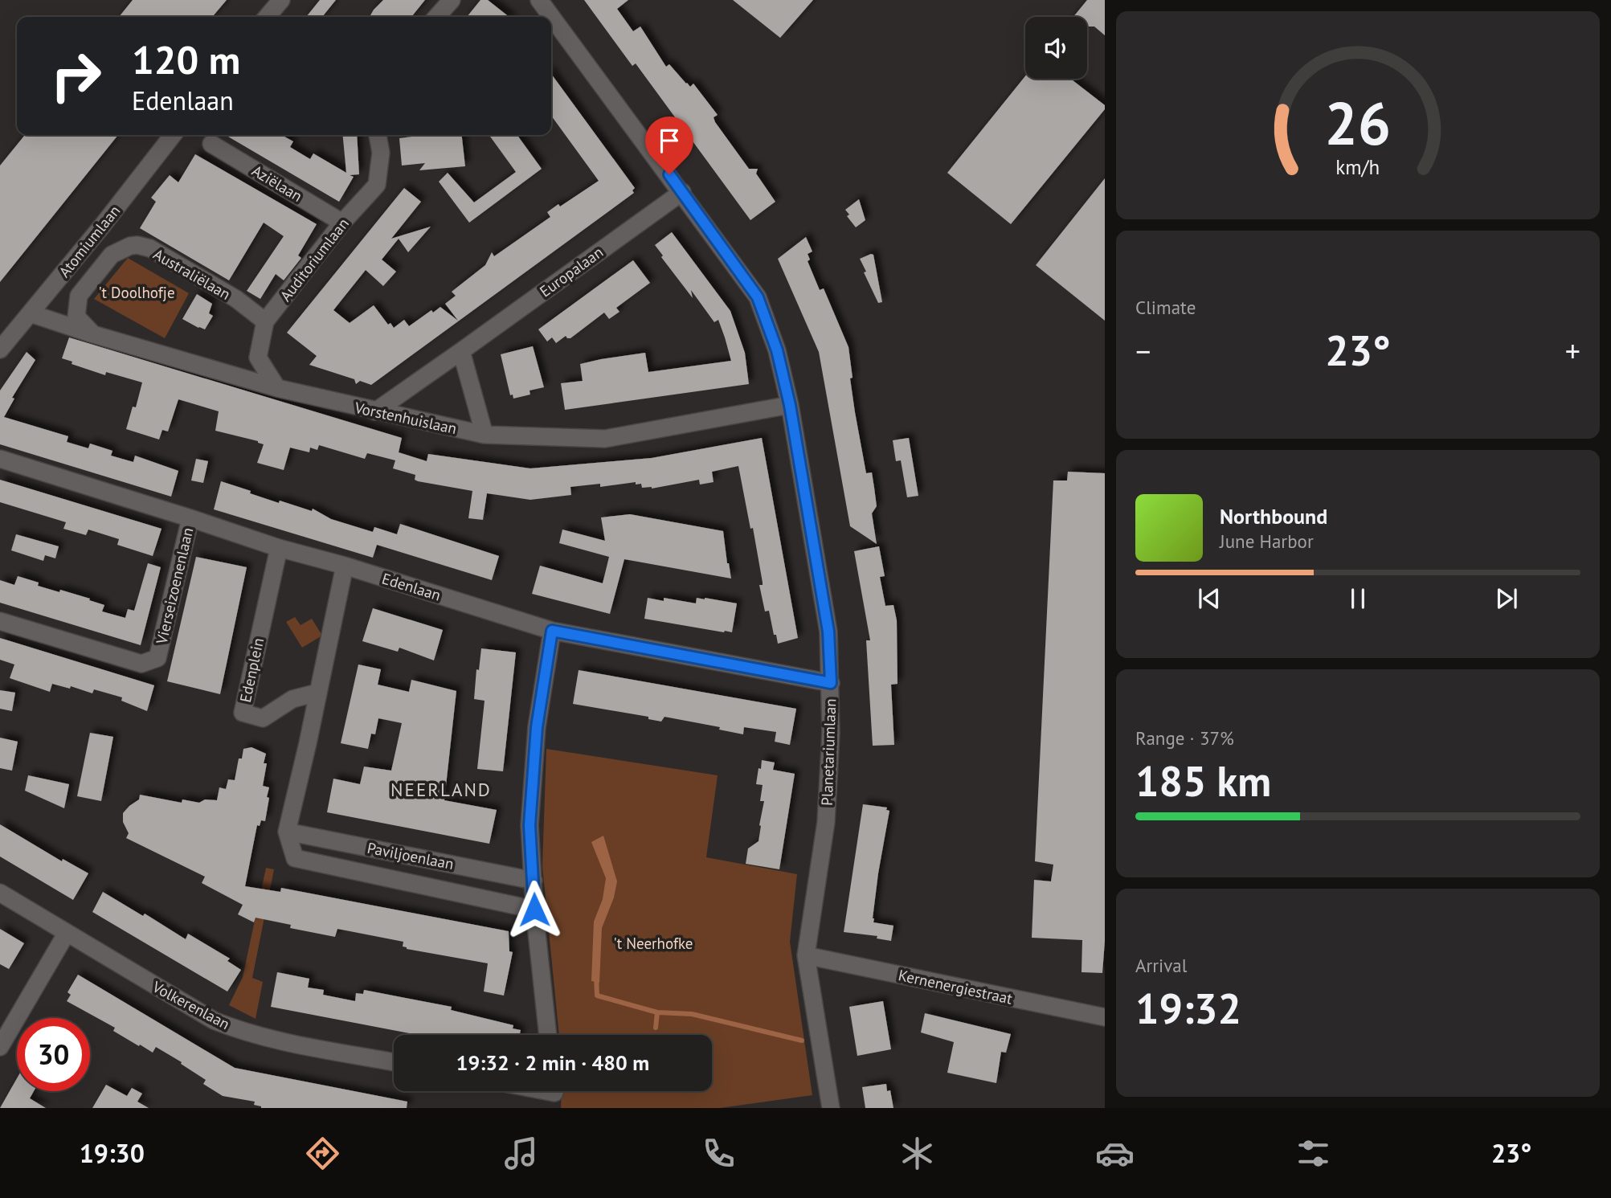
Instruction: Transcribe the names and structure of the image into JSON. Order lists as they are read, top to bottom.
{
  "streets": {
    "street": [
      "Aziëlaan",
      "Atomiumlaan",
      "Auditoriumlaan",
      "Europalaan",
      "Australiëlaan",
      "Vorstenhuislaan",
      "Vierseizoenenlaan",
      "Edenlaan",
      "Edenplein",
      "Planetariumlaan",
      "Paviljoenlaan",
      "Kernenergiestraat",
      "Volkerenlaan"
    ]
  },
  "crossings": [
    ["Aziëlaan", "Auditoriumlaan"],
    ["Atomiumlaan", "Vorstenhuislaan"],
    ["Auditoriumlaan", "Australiëlaan"],
    ["Auditoriumlaan", "Vorstenhuislaan"],
    ["Europalaan", "Vorstenhuislaan"],
    ["Europalaan", "Planetariumlaan"],
    ["Australiëlaan", "Vorstenhuislaan"],
    ["Vorstenhuislaan", "Planetariumlaan"],
    ["Vierseizoenenlaan", "Edenlaan"],
    ["Edenlaan", "Edenplein"],
    ["Edenlaan", "Planetariumlaan"],
    ["Planetariumlaan", "Kernenergiestraat"]
  ],
  "districts": ["NEERLAND"],
  "parks": ["'t Doolhofje", "'t Neerhofke"],
  "page": {
    "turn": ["120 m", "Edenlaan"],
    "tile": [
      "Climate",
      ["Range · 37%", "185 km"],
      ["Arrival", "19:32"]
    ],
    "heat": ["−", "23°", "+"],
    "song": ["Northbound", "June Harbor"],
    "limit": "30",
    "trip": "19:32 · 2 min · 480 m",
    "tabs": ["19:30", "23°"],
    "gauge": ["26", "km/h"]
  }
}
